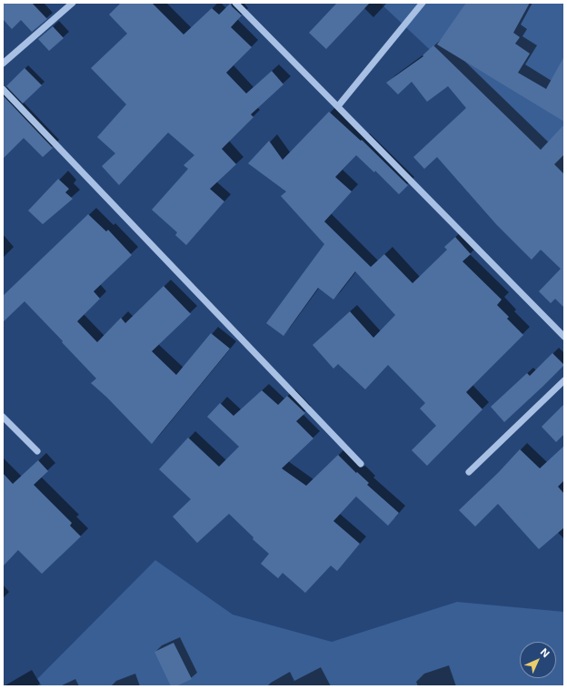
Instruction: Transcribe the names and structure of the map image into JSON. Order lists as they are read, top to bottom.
{
  "north": "top right"
}
